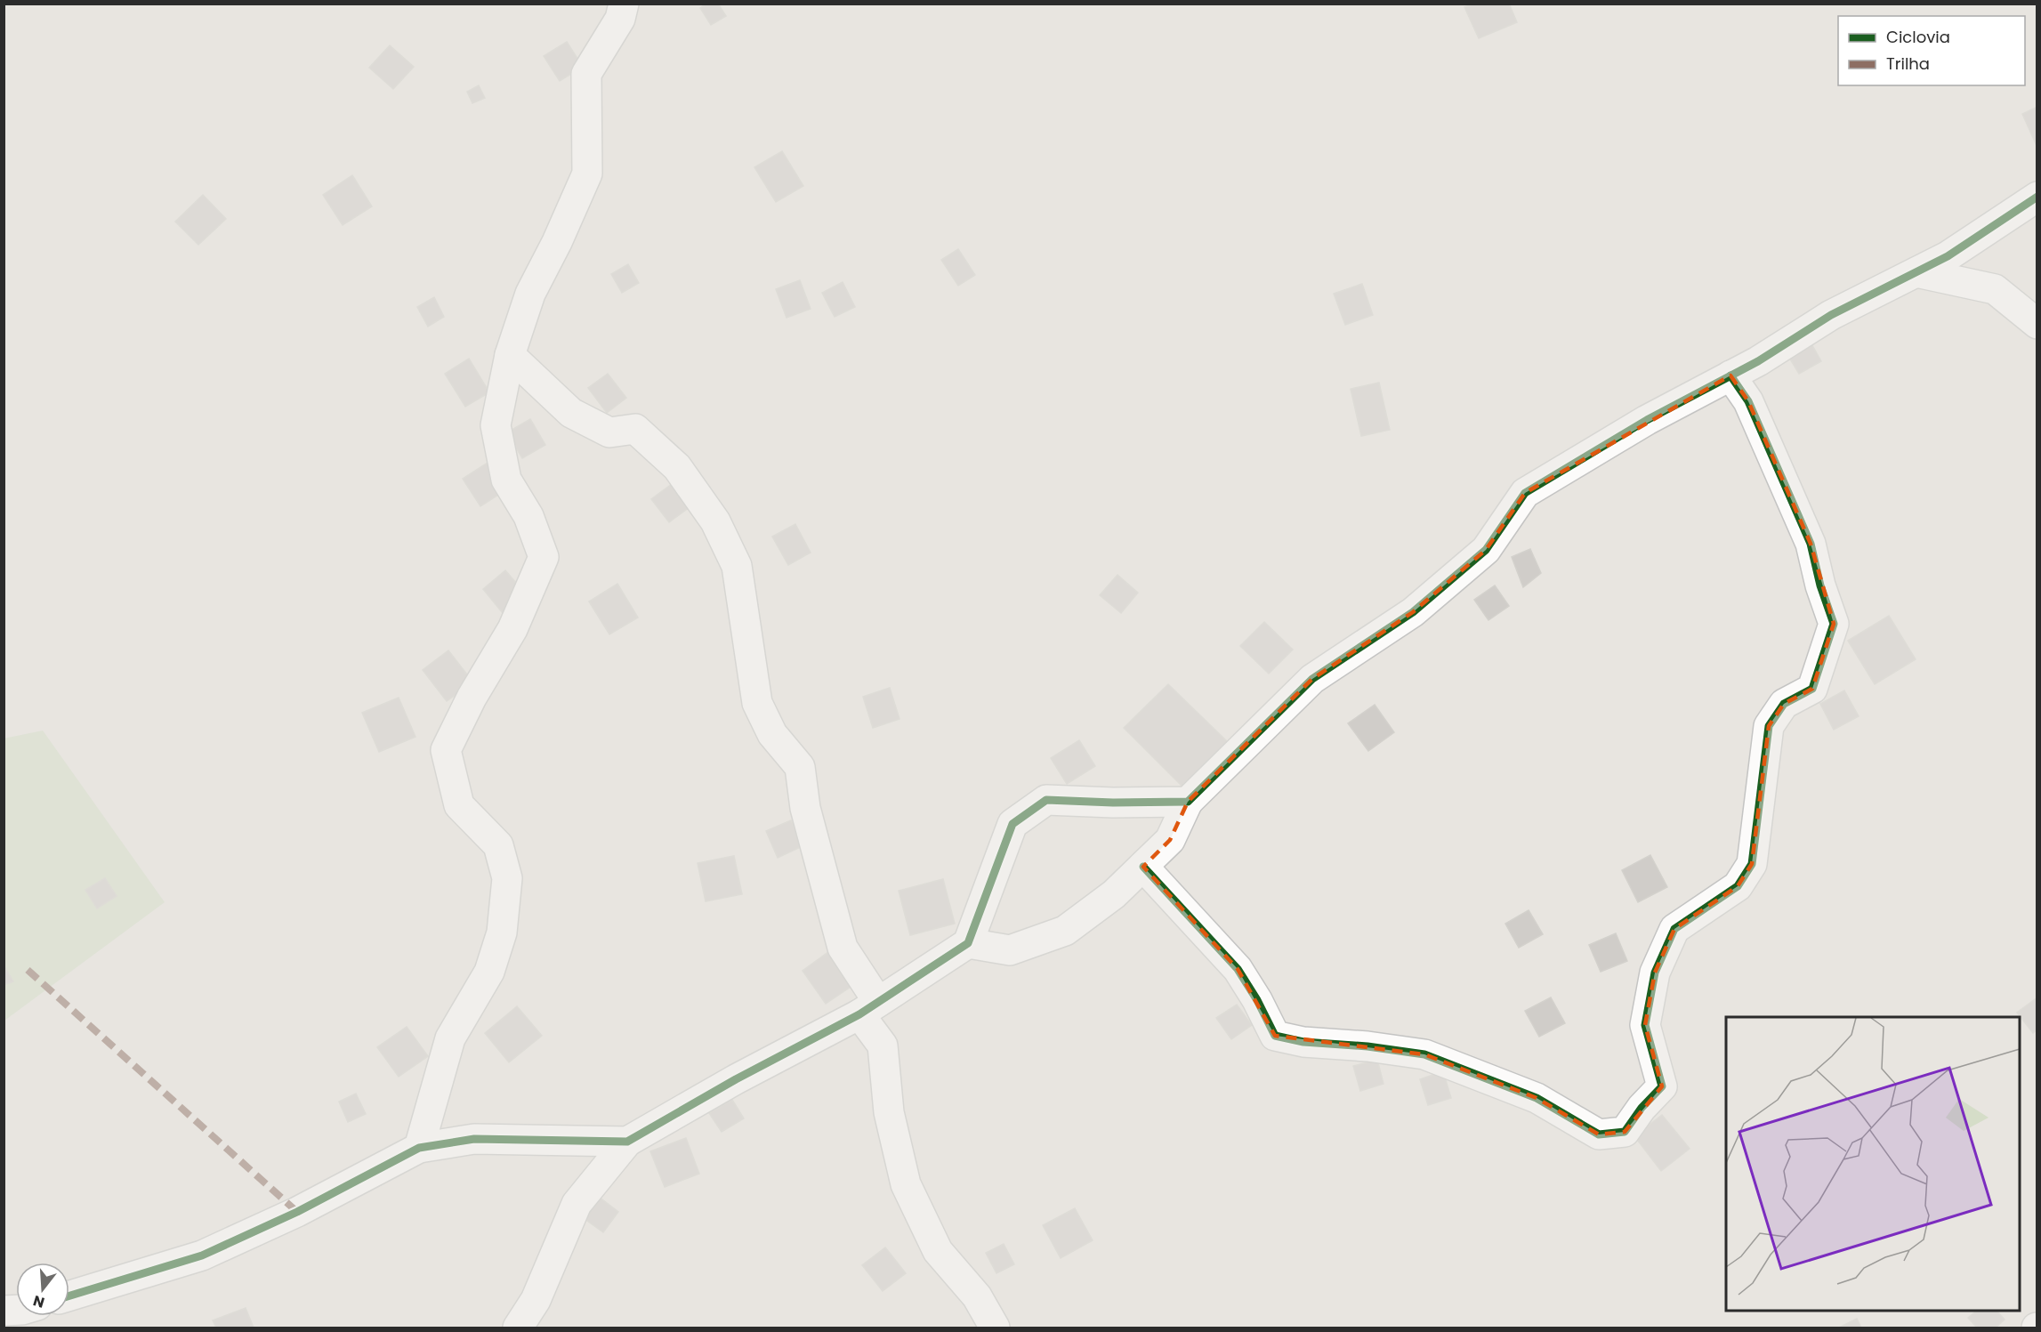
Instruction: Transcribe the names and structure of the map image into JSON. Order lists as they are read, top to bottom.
{
  "legend": ["Ciclovia", "Trilha"],
  "north": "bottom"
}
